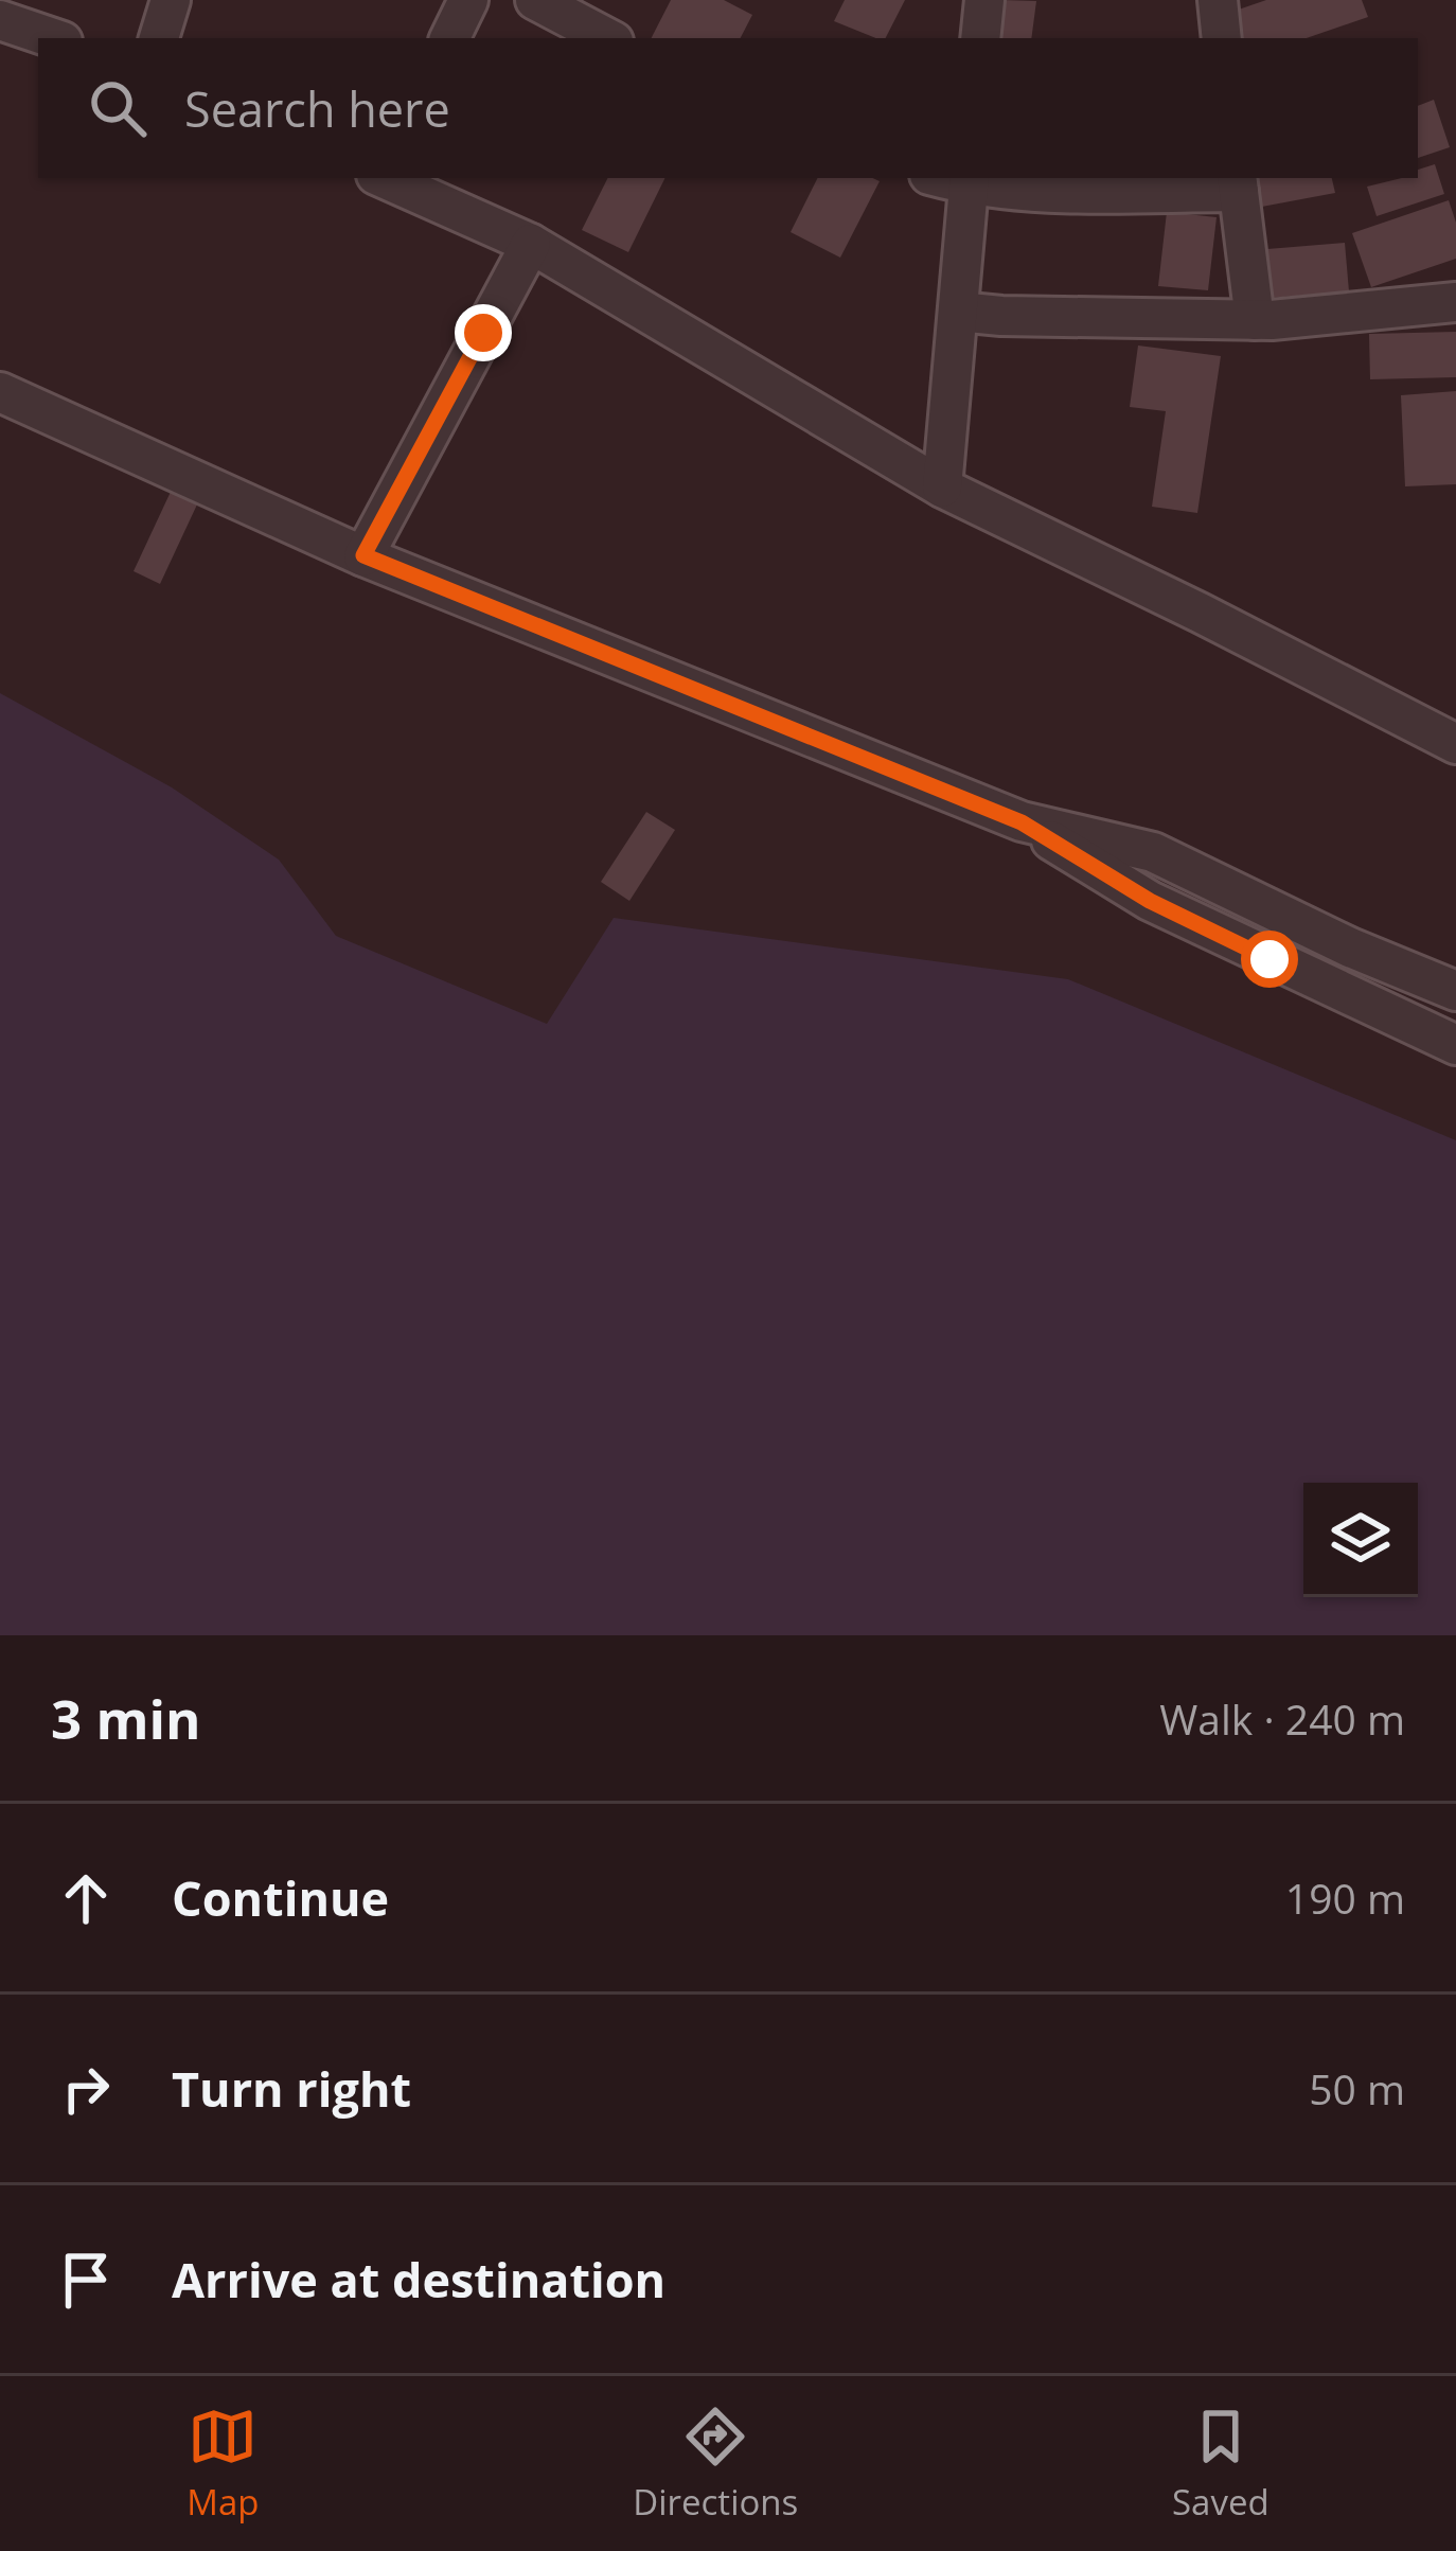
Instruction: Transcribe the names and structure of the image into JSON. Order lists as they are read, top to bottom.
{
  "page": {
    "search": "Search here",
    "heading": ["3 min", "Walk · 240 m"],
    "list": [
      ["Continue", "190 m"],
      ["Turn right", "50 m"],
      "Arrive at destination"
    ],
    "nav": ["Map", "Directions", "Saved"]
  }
}
